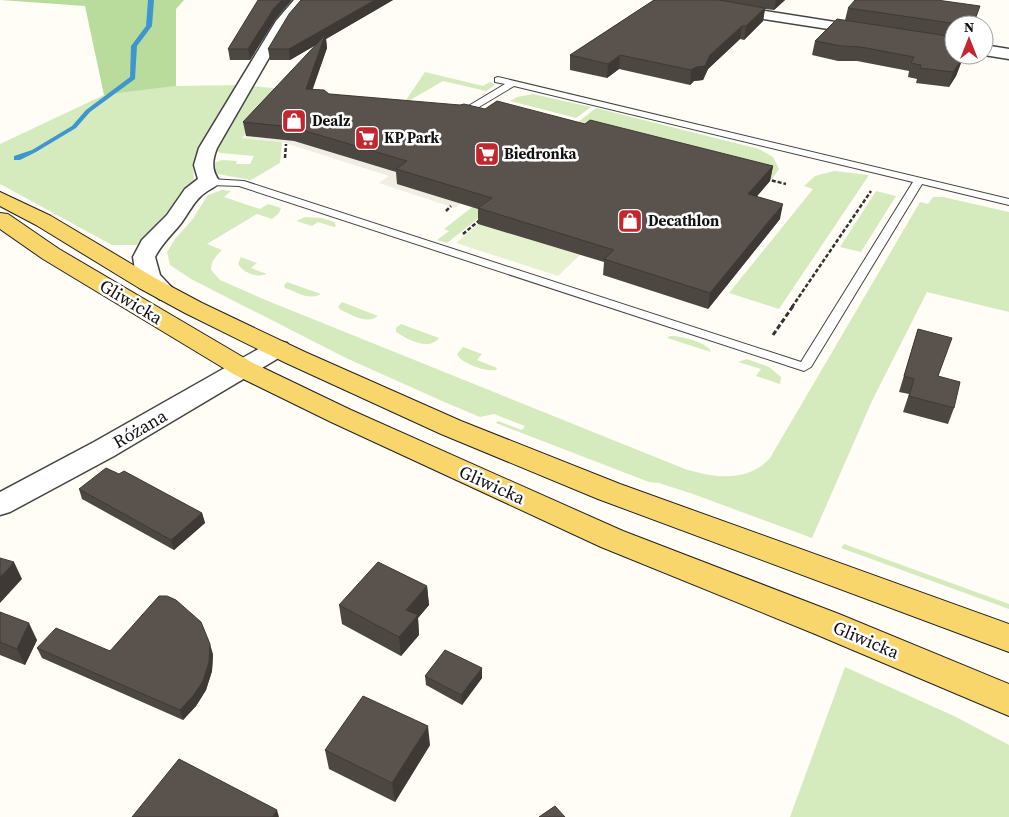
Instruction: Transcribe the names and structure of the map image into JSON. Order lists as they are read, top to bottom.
{
  "streets": {
    "main road": ["Gliwicka"],
    "street": ["Różana"]
  },
  "crossings": [
    ["Gliwicka", "Różana"]
  ],
  "places": {
    "shop": ["Dealz", "Decathlon"],
    "supermarket": ["KP Park", "Biedronka"]
  },
  "north": "top"
}
